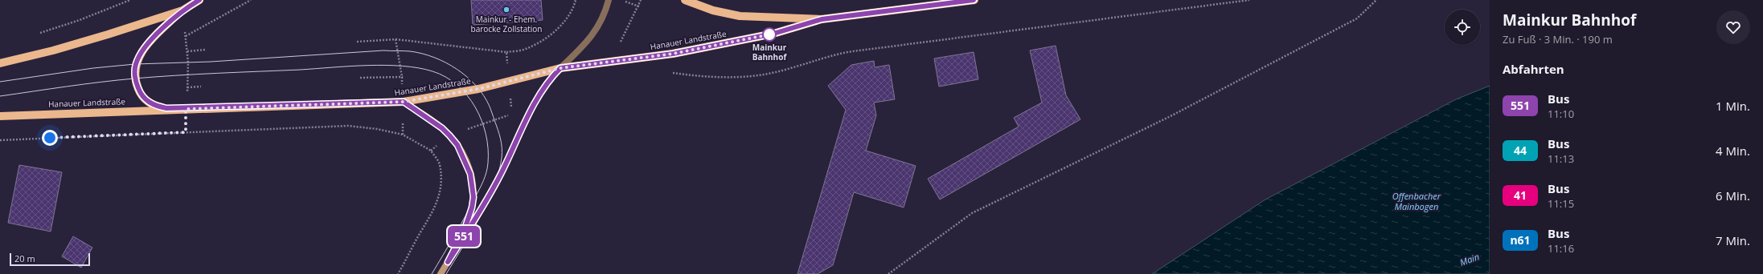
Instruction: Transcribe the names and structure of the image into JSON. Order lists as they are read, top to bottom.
{
  "streets": {
    "main road": ["Hanauer Landstraße"]
  },
  "water": ["Offenbacher Mainbogen", "Main"],
  "places": ["Mainkur - Ehem. barocke Zollstation", "Mainkur Bahnhof"],
  "lines": ["bus line 551"],
  "scale_bar": "20 m",
  "page": {
    "on_map": "551",
    "heading": [
      ["Mainkur Bahnhof", "Zu Fuß · 3 Min. · 190 m"],
      "Abfahrten"
    ],
    "list": [
      {
        "mark": "551",
        "name": "Bus",
        "note": "11:10",
        "value": "1 Min."
      },
      {
        "mark": "44",
        "name": "Bus",
        "note": "11:13",
        "value": "4 Min."
      },
      {
        "mark": "41",
        "name": "Bus",
        "note": "11:15",
        "value": "6 Min."
      },
      {
        "mark": "n61",
        "name": "Bus",
        "note": "11:16",
        "value": "7 Min."
      }
    ],
    "scale": "20 m"
  }
}
